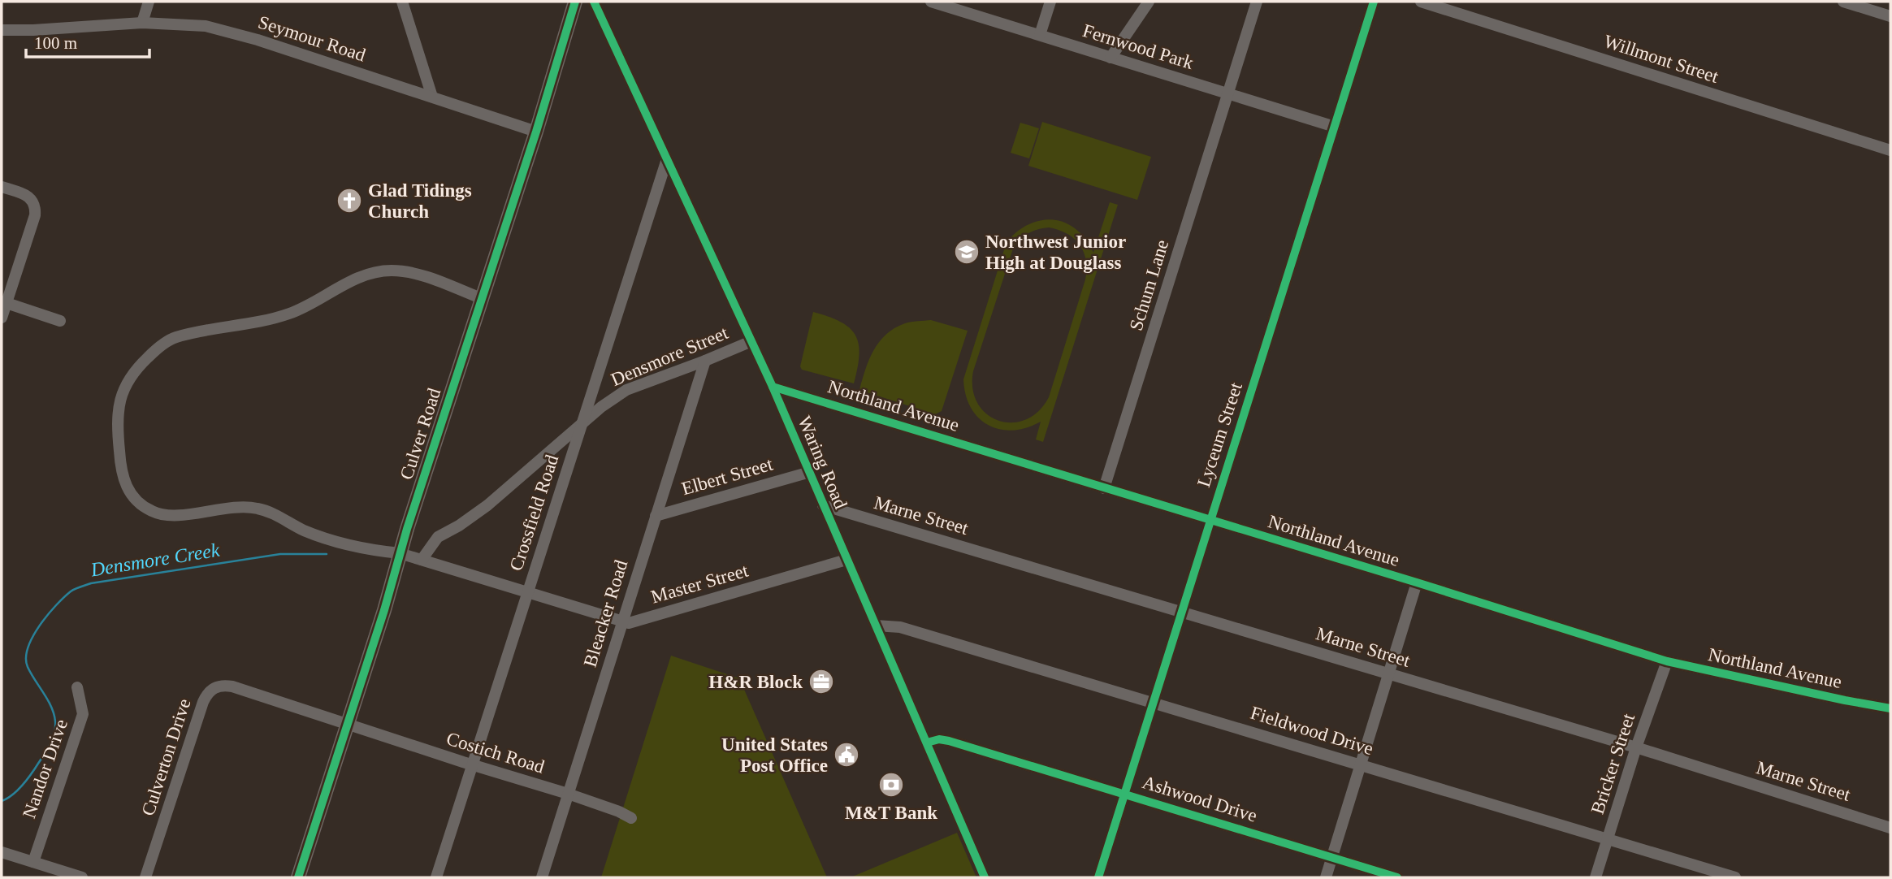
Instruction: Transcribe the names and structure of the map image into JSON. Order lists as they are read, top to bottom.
{
  "streets": {
    "main road": ["Culver Road"],
    "street": [
      "Seymour Road",
      "Fernwood Park",
      "Willmont Street",
      "Schum Lane",
      "Densmore Street",
      "Northland Avenue",
      "Lyceum Street",
      "Waring Road",
      "Elbert Street",
      "Crossfield Road",
      "Marne Street",
      "Master Street",
      "Bleacker Road",
      "Fieldwood Drive",
      "Costich Road",
      "Culverton Drive",
      "Bricker Street",
      "Nandor Drive",
      "Ashwood Drive"
    ]
  },
  "crossings": [
    ["Seymour Road", "Culver Road"],
    ["Fernwood Park", "Schum Lane"],
    ["Fernwood Park", "Lyceum Street"],
    ["Schum Lane", "Northland Avenue"],
    ["Densmore Street", "Waring Road"],
    ["Densmore Street", "Crossfield Road"],
    ["Densmore Street", "Master Street"],
    ["Densmore Street", "Bleacker Road"],
    ["Northland Avenue", "Lyceum Street"],
    ["Northland Avenue", "Waring Road"],
    ["Northland Avenue", "Bricker Street"],
    ["Culver Road", "Master Street"],
    ["Culver Road", "Costich Road"],
    ["Culver Road", "Culverton Drive"],
    ["Lyceum Street", "Marne Street"],
    ["Lyceum Street", "Fieldwood Drive"],
    ["Lyceum Street", "Ashwood Drive"],
    ["Waring Road", "Elbert Street"],
    ["Waring Road", "Crossfield Road"],
    ["Waring Road", "Marne Street"],
    ["Waring Road", "Master Street"],
    ["Waring Road", "Fieldwood Drive"],
    ["Waring Road", "Ashwood Drive"],
    ["Elbert Street", "Bleacker Road"],
    ["Crossfield Road", "Master Street"],
    ["Crossfield Road", "Costich Road"],
    ["Marne Street", "Bricker Street"],
    ["Master Street", "Bleacker Road"],
    ["Bleacker Road", "Costich Road"],
    ["Fieldwood Drive", "Bricker Street"],
    ["Costich Road", "Culverton Drive"]
  ],
  "water": ["Densmore Creek"],
  "places": {
    "church": ["Glad Tidings Church"],
    "school or university": ["Northwest Junior High at Douglass"],
    "office": ["H&R Block"],
    "public building": ["United States Post Office"],
    "bank": ["M&T Bank"]
  },
  "scale_bar": "100 m"
}
